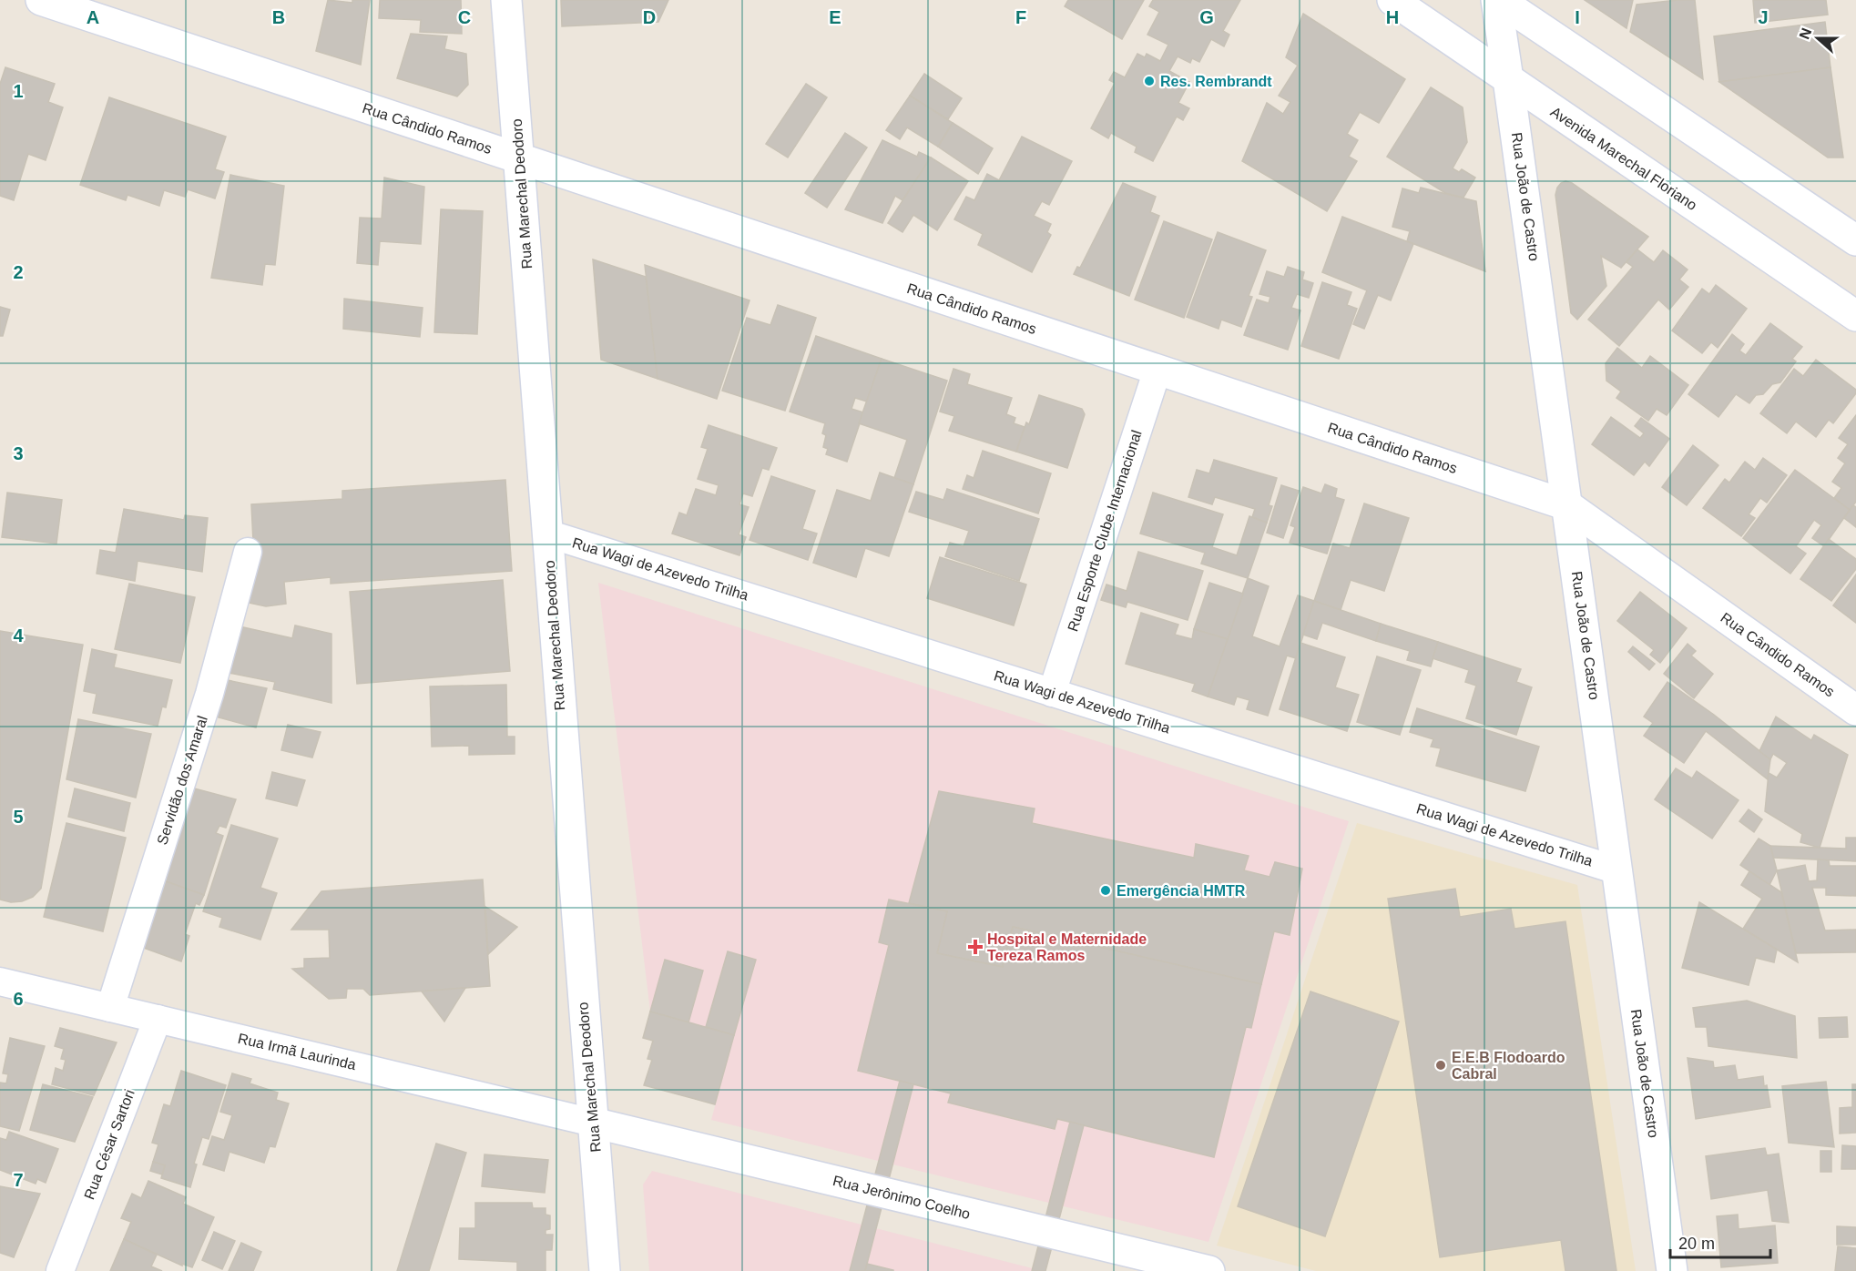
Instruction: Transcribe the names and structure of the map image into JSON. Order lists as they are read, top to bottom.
{
  "streets": {
    "street": [
      "Rua Cândido Ramos",
      "Avenida Marechal Floriano",
      "Rua Marechal Deodoro",
      "Rua João de Castro",
      "Rua Esporte Clube Internacional",
      "Rua Wagi de Azevedo Trilha",
      "Servidão dos Amaral",
      "Rua Irmã Laurinda",
      "Rua César Sartori",
      "Rua Jerônimo Coelho"
    ]
  },
  "crossings": [
    ["Rua Cândido Ramos", "Rua Marechal Deodoro"],
    ["Rua Cândido Ramos", "Rua João de Castro"],
    ["Rua Cândido Ramos", "Rua Esporte Clube Internacional"],
    ["Avenida Marechal Floriano", "Rua João de Castro"],
    ["Rua Marechal Deodoro", "Rua Wagi de Azevedo Trilha"],
    ["Rua Marechal Deodoro", "Rua Irmã Laurinda"],
    ["Rua Marechal Deodoro", "Rua Jerônimo Coelho"],
    ["Rua João de Castro", "Rua Wagi de Azevedo Trilha"],
    ["Rua Esporte Clube Internacional", "Rua Wagi de Azevedo Trilha"],
    ["Servidão dos Amaral", "Rua Irmã Laurinda"],
    ["Rua Irmã Laurinda", "Rua César Sartori"],
    ["Rua Irmã Laurinda", "Rua Jerônimo Coelho"]
  ],
  "places": {
    "other": ["Res. Rembrandt", "Emergência HMTR", "E.E.B Flodoardo Cabral"],
    "health": ["Hospital e Maternidade Tereza Ramos"]
  },
  "scale_bar": "20 m",
  "north": "left",
  "grid": {
    "columns": [
      "A",
      "B",
      "C",
      "D",
      "E",
      "F",
      "G",
      "H",
      "I",
      "J"
    ],
    "rows": [
      "1",
      "2",
      "3",
      "4",
      "5",
      "6",
      "7"
    ]
  }
}
